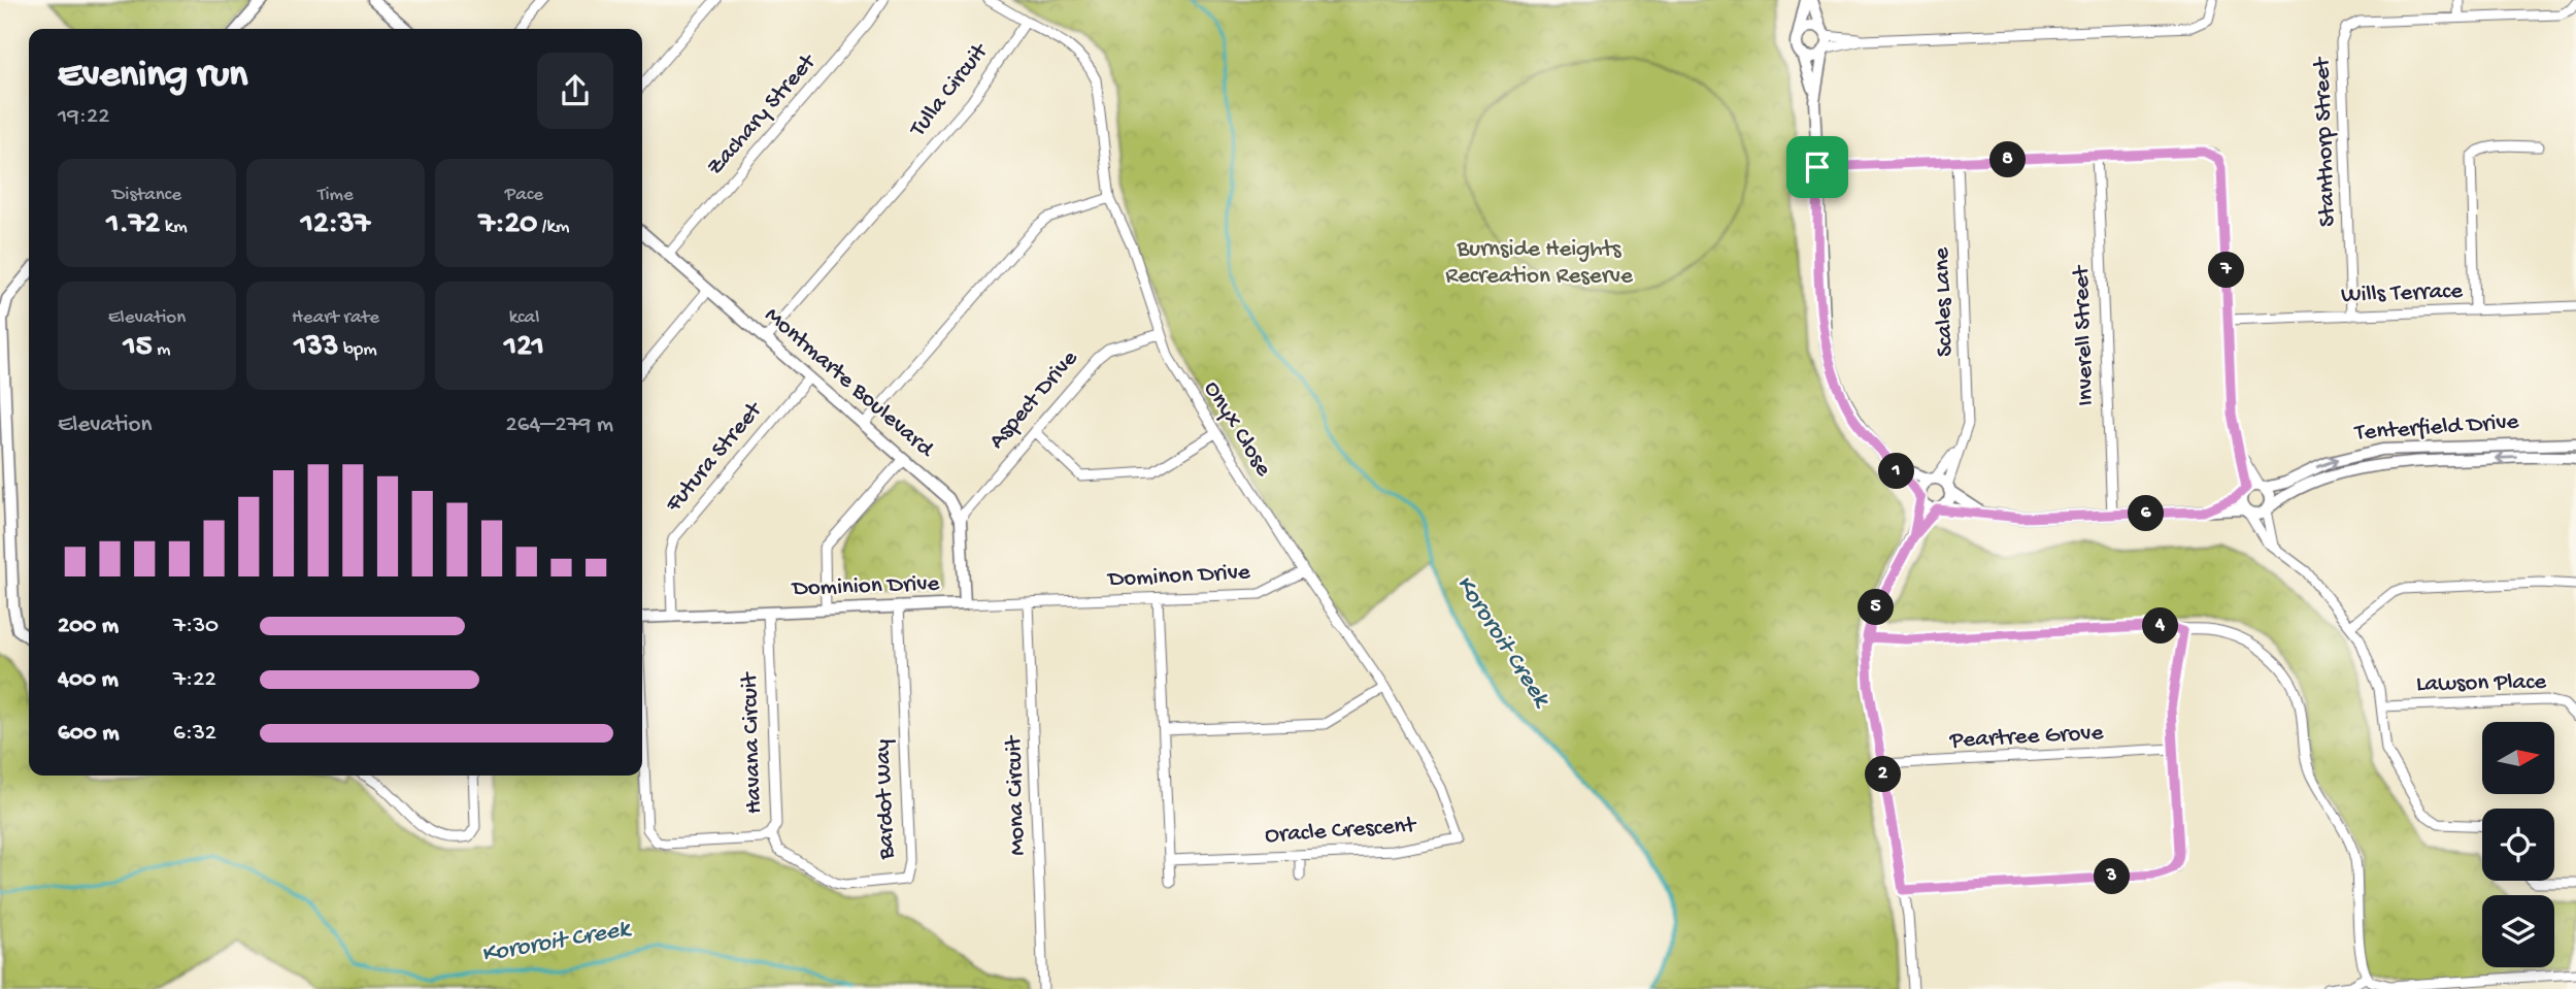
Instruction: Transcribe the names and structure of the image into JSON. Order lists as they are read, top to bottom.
{
  "streets": {
    "street": [
      "Tulla Circuit",
      "Zachary Street",
      "Stanthorp Street",
      "Wills Terrace",
      "Scales Lane",
      "Inverell Street",
      "Montmarte Boulevard",
      "Aspect Drive",
      "Tenterfield Drive",
      "Onyx Close",
      "Futura Street",
      "Dominon Drive",
      "Dominion Drive",
      "Lawson Place",
      "Peartree Grove",
      "Havana Circuit",
      "Mona Circuit",
      "Bardot Way",
      "Oracle Crescent"
    ]
  },
  "crossings": [
    ["Tulla Circuit", "Montmarte Boulevard"],
    ["Zachary Street", "Montmarte Boulevard"],
    ["Stanthorp Street", "Wills Terrace"],
    ["Montmarte Boulevard", "Aspect Drive"],
    ["Montmarte Boulevard", "Futura Street"],
    ["Aspect Drive", "Onyx Close"],
    ["Onyx Close", "Dominon Drive"],
    ["Onyx Close", "Oracle Crescent"],
    ["Futura Street", "Dominion Drive"],
    ["Dominon Drive", "Dominion Drive"],
    ["Dominion Drive", "Havana Circuit"],
    ["Dominion Drive", "Mona Circuit"],
    ["Dominion Drive", "Bardot Way"],
    ["Havana Circuit", "Bardot Way"]
  ],
  "water": ["Kororoit Creek"],
  "parks": ["Burnside Heights Recreation Reserve"],
  "north": "right",
  "page": {
    "heading": ["Evening run", "19:22"],
    "pins": [
      "8",
      "7",
      "1",
      "6",
      "5",
      "4",
      "2",
      "3"
    ],
    "stats": [
      ["Distance", "1.72 km"],
      ["Time", "12:37"],
      ["Pace", "7:20 /km"],
      ["Elevation", "15 m"],
      ["Heart rate", "133 bpm"],
      ["kcal", "121"]
    ],
    "chart": ["Elevation", "264–279 m"],
    "list": [
      {
        "name": "200 m",
        "note": "7:30"
      },
      {
        "name": "400 m",
        "note": "7:22"
      },
      {
        "name": "600 m",
        "note": "6:32"
      }
    ]
  }
}
